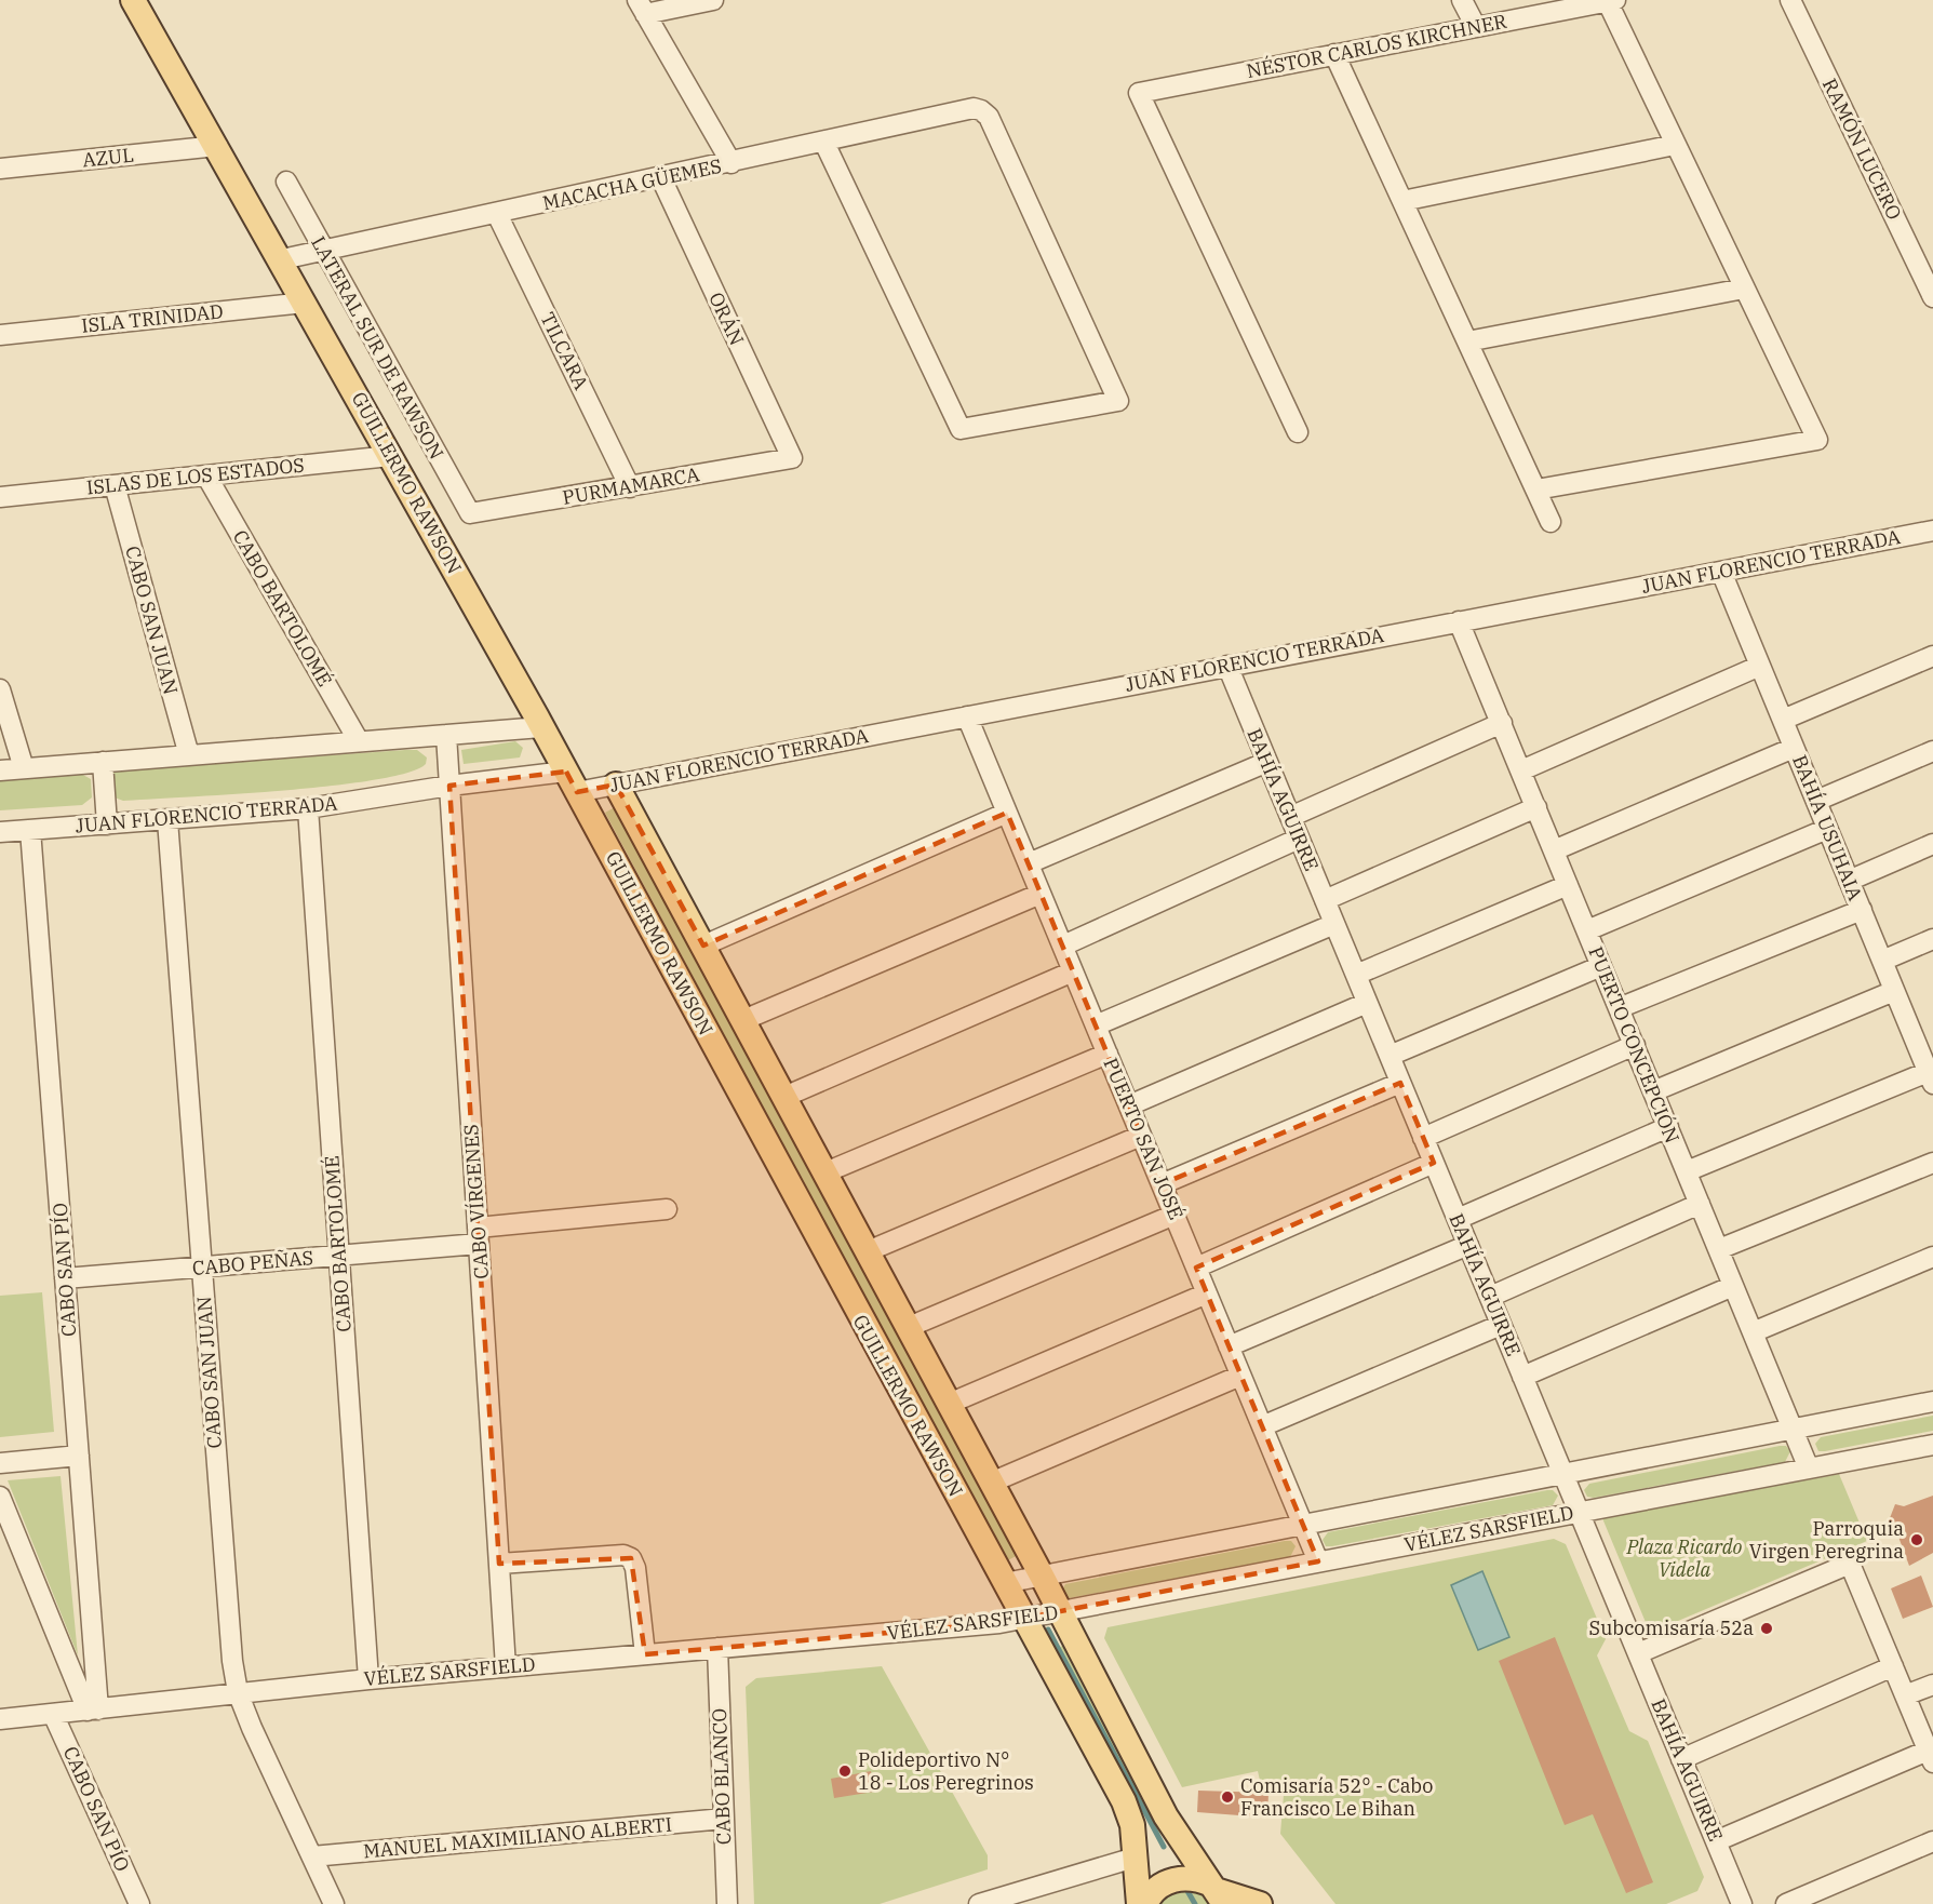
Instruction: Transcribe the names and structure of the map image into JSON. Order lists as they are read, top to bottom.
{
  "streets": {
    "main road": ["GUILLERMO RAWSON"],
    "street": [
      "NÉSTOR CARLOS KIRCHNER",
      "RAMÓN LUCERO",
      "AZUL",
      "MACACHA GÜEMES",
      "ISLA TRINIDAD",
      "ORÁN",
      "LATERAL SUR DE RAWSON",
      "TILCARA",
      "ISLAS DE LOS ESTADOS",
      "PURMAMARCA",
      "JUAN FLORENCIO TERRADA",
      "CABO BARTOLOMÉ",
      "CABO SAN JUAN",
      "BAHÍA AGUIRRE",
      "BAHÍA USUHAIA",
      "PUERTO CONCEPCIÓN",
      "PUERTO SAN JOSÉ",
      "CABO VÍRGENES",
      "CABO PEÑAS",
      "CABO SAN PÍO",
      "VÉLEZ SARSFIELD",
      "CABO BLANCO",
      "MANUEL MAXIMILIANO ALBERTI"
    ]
  },
  "crossings": [
    ["AZUL", "GUILLERMO RAWSON"],
    ["MACACHA GÜEMES", "ORÁN"],
    ["MACACHA GÜEMES", "LATERAL SUR DE RAWSON"],
    ["MACACHA GÜEMES", "TILCARA"],
    ["MACACHA GÜEMES", "GUILLERMO RAWSON"],
    ["ISLA TRINIDAD", "GUILLERMO RAWSON"],
    ["ORÁN", "PURMAMARCA"],
    ["LATERAL SUR DE RAWSON", "PURMAMARCA"],
    ["TILCARA", "PURMAMARCA"],
    ["ISLAS DE LOS ESTADOS", "GUILLERMO RAWSON"],
    ["ISLAS DE LOS ESTADOS", "CABO BARTOLOMÉ"],
    ["ISLAS DE LOS ESTADOS", "CABO SAN JUAN"],
    ["GUILLERMO RAWSON", "JUAN FLORENCIO TERRADA"],
    ["GUILLERMO RAWSON", "VÉLEZ SARSFIELD"],
    ["JUAN FLORENCIO TERRADA", "CABO BARTOLOMÉ"],
    ["JUAN FLORENCIO TERRADA", "CABO SAN JUAN"],
    ["JUAN FLORENCIO TERRADA", "BAHÍA AGUIRRE"],
    ["JUAN FLORENCIO TERRADA", "BAHÍA USUHAIA"],
    ["JUAN FLORENCIO TERRADA", "PUERTO CONCEPCIÓN"],
    ["JUAN FLORENCIO TERRADA", "PUERTO SAN JOSÉ"],
    ["JUAN FLORENCIO TERRADA", "CABO VÍRGENES"],
    ["JUAN FLORENCIO TERRADA", "CABO SAN PÍO"],
    ["CABO BARTOLOMÉ", "CABO PEÑAS"],
    ["CABO BARTOLOMÉ", "VÉLEZ SARSFIELD"],
    ["CABO SAN JUAN", "CABO PEÑAS"],
    ["CABO SAN JUAN", "VÉLEZ SARSFIELD"],
    ["CABO SAN JUAN", "MANUEL MAXIMILIANO ALBERTI"],
    ["BAHÍA AGUIRRE", "VÉLEZ SARSFIELD"],
    ["PUERTO CONCEPCIÓN", "VÉLEZ SARSFIELD"],
    ["PUERTO SAN JOSÉ", "VÉLEZ SARSFIELD"],
    ["CABO VÍRGENES", "CABO PEÑAS"],
    ["CABO VÍRGENES", "VÉLEZ SARSFIELD"],
    ["CABO PEÑAS", "CABO SAN PÍO"],
    ["CABO SAN PÍO", "VÉLEZ SARSFIELD"],
    ["VÉLEZ SARSFIELD", "CABO BLANCO"],
    ["CABO BLANCO", "MANUEL MAXIMILIANO ALBERTI"]
  ],
  "parks": ["Plaza Ricardo Videla"],
  "places": [
    "Parroquia Virgen Peregrina",
    "Subcomisaría 52a",
    "Polideportivo N° 18 - Los Peregrinos",
    "Comisaría 52° - Cabo Francisco Le Bihan"
  ]
}
